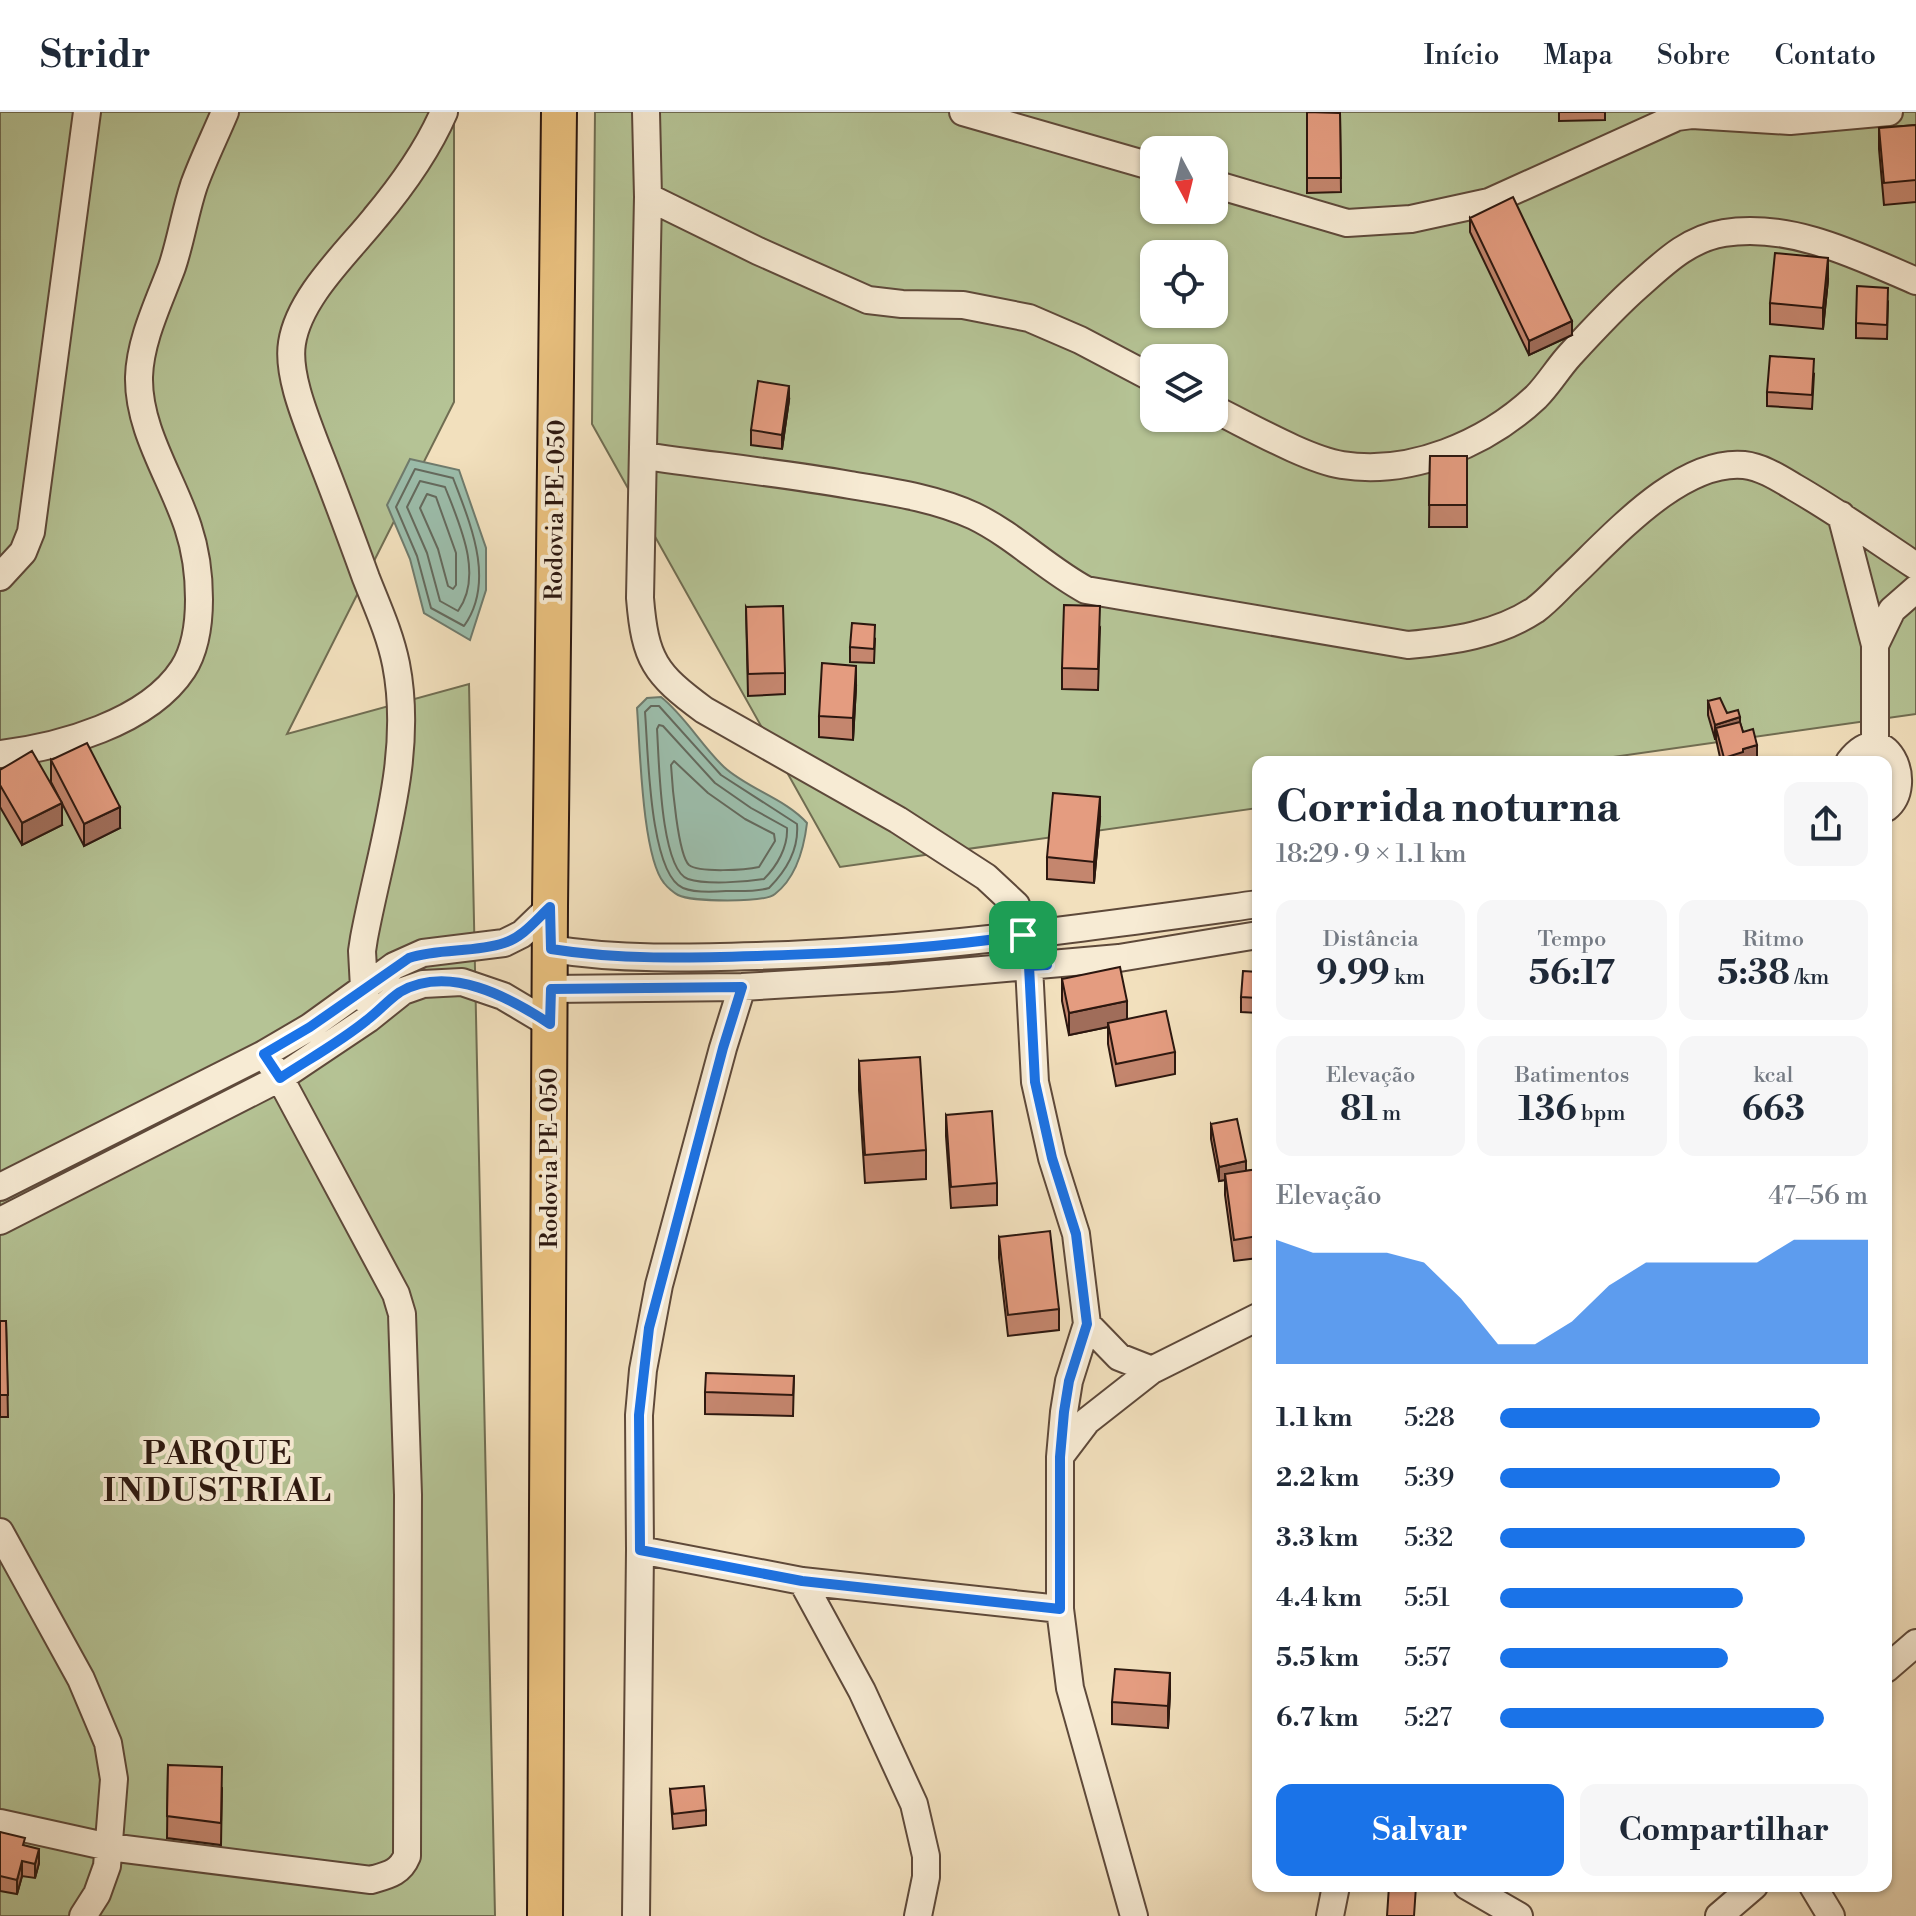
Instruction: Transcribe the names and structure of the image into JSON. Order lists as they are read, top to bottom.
{
  "streets": {
    "main road": ["Rodovia PE-050"]
  },
  "districts": ["PARQUE INDUSTRIAL"],
  "north": "bottom",
  "page": {
    "header": "Stridr",
    "nav": [
      "Início",
      "Mapa",
      "Sobre",
      "Contato"
    ],
    "heading": ["Corrida noturna", "18:29 · 9 × 1.1 km"],
    "stats": [
      ["Distância", "9.99 km"],
      ["Tempo", "56:17"],
      ["Ritmo", "5:38 /km"],
      ["Elevação", "81 m"],
      ["Batimentos", "136 bpm"],
      ["kcal", "663"]
    ],
    "chart": ["Elevação", "47–56 m"],
    "list": [
      {
        "name": "1.1 km",
        "note": "5:28"
      },
      {
        "name": "2.2 km",
        "note": "5:39"
      },
      {
        "name": "3.3 km",
        "note": "5:32"
      },
      {
        "name": "4.4 km",
        "note": "5:51"
      },
      {
        "name": "5.5 km",
        "note": "5:57"
      },
      {
        "name": "6.7 km",
        "note": "5:27"
      }
    ],
    "buttons": ["Salvar", "Compartilhar"]
  }
}
